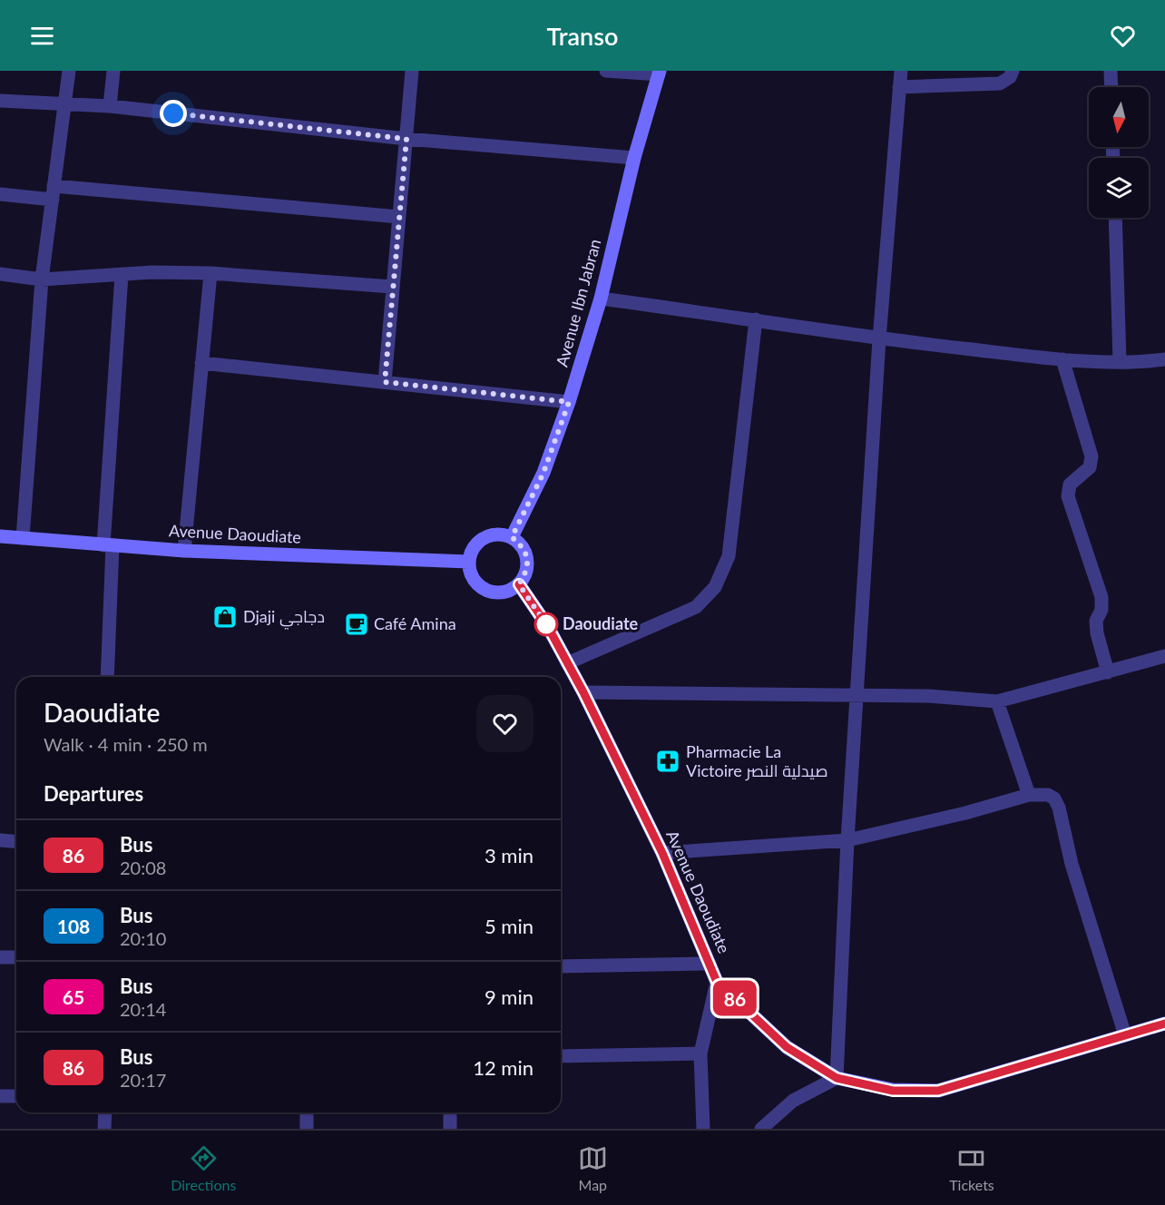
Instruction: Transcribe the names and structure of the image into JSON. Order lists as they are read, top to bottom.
{
  "streets": {
    "street": ["Avenue Ibn Jabran", "Avenue Daoudiate"]
  },
  "crossings": [
    ["Avenue Ibn Jabran", "Avenue Daoudiate"]
  ],
  "places": {
    "shop": ["Djaji دجاجي"],
    "cafe": ["Café Amina"],
    "other": ["Daoudiate"],
    "pharmacy": ["Pharmacie La Victoire صيدلية النصر"]
  },
  "lines": ["bus line 86"],
  "north": "bottom",
  "page": {
    "header": "Transo",
    "on_map": "86",
    "heading": [
      ["Daoudiate", "Walk · 4 min · 250 m"],
      "Departures"
    ],
    "list": [
      {
        "mark": "86",
        "name": "Bus",
        "note": "20:08",
        "value": "3 min"
      },
      {
        "mark": "108",
        "name": "Bus",
        "note": "20:10",
        "value": "5 min"
      },
      {
        "mark": "65",
        "name": "Bus",
        "note": "20:14",
        "value": "9 min"
      },
      {
        "mark": "86",
        "name": "Bus",
        "note": "20:17",
        "value": "12 min"
      }
    ],
    "tabs": ["Directions", "Map", "Tickets"]
  }
}
